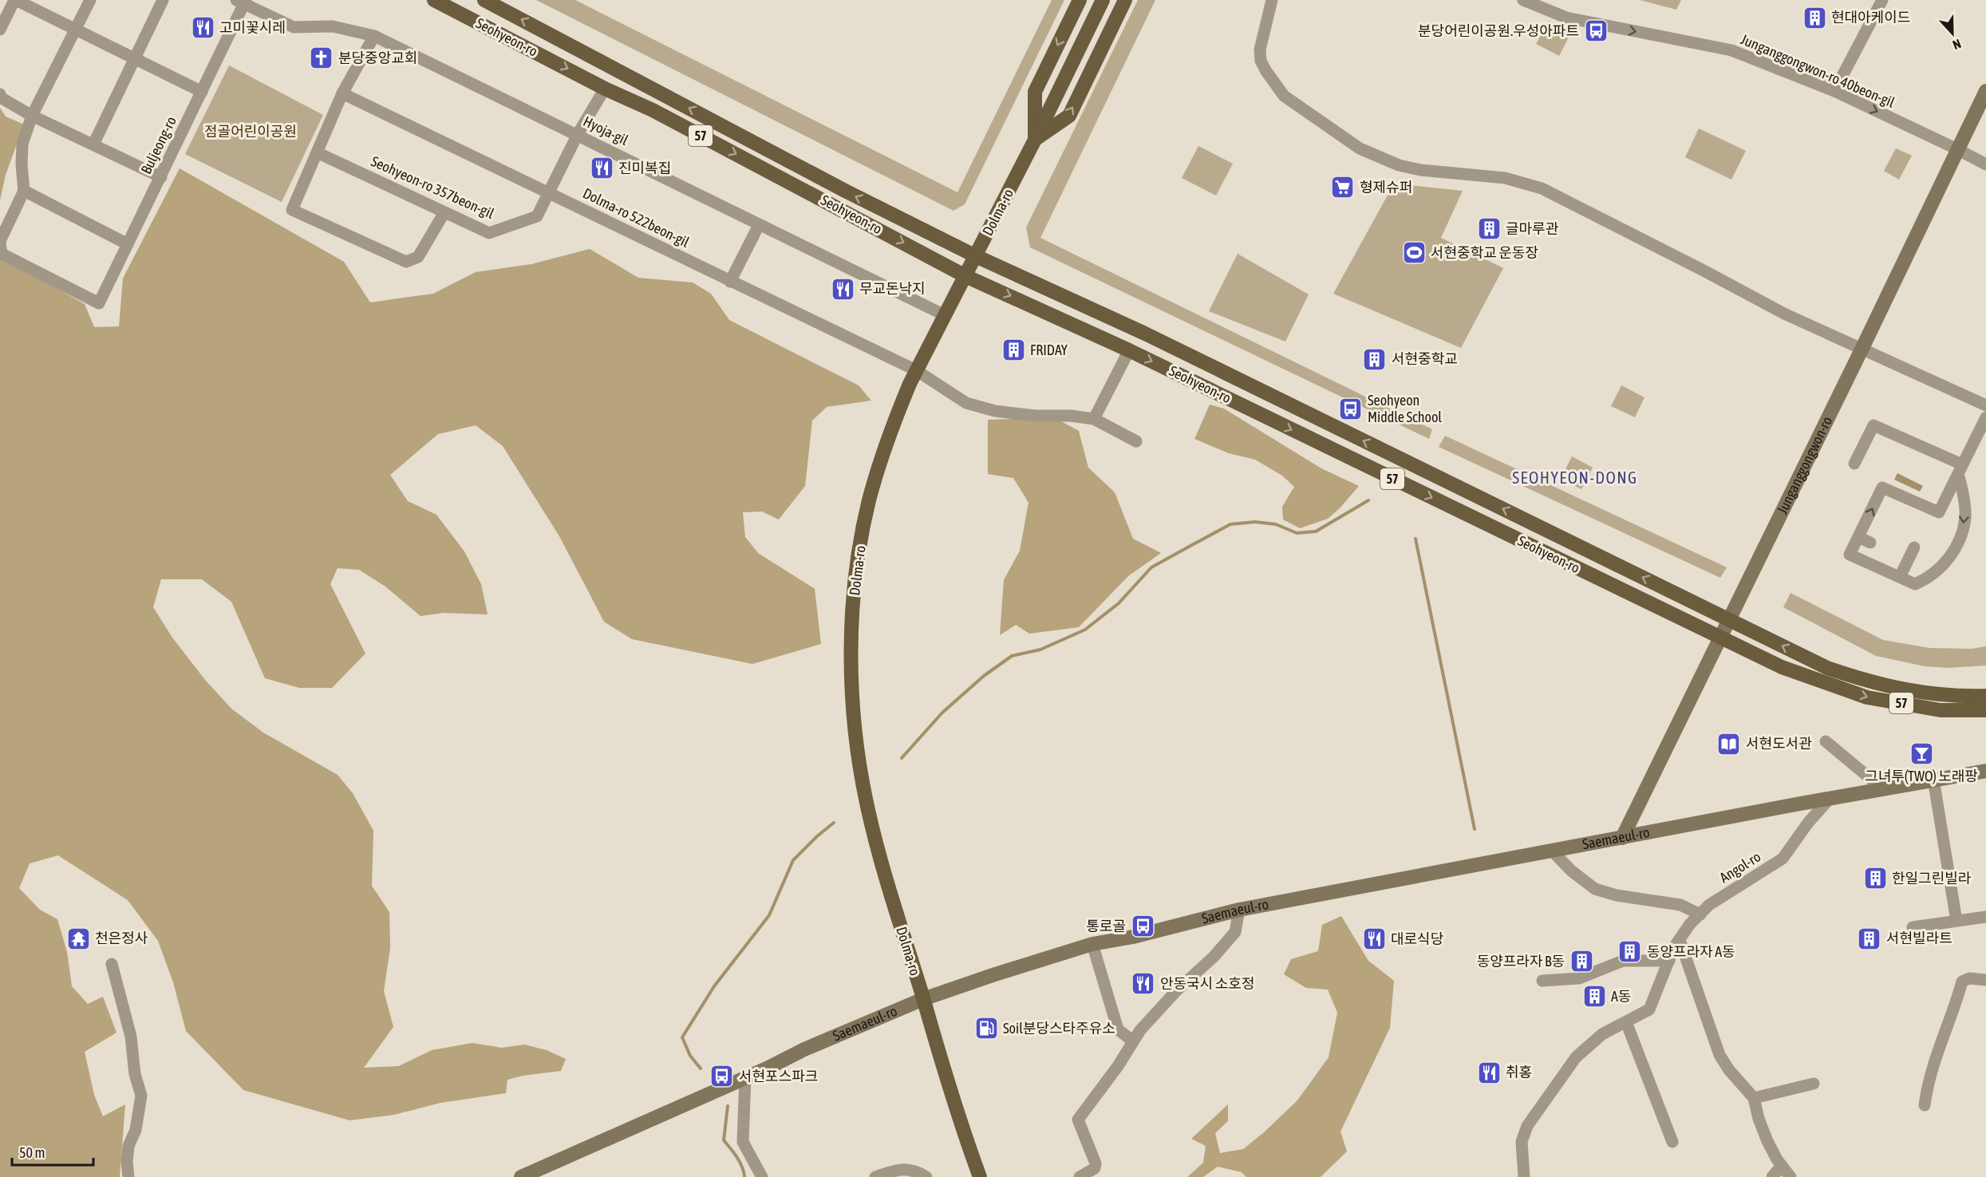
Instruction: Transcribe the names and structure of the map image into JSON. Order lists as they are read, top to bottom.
{
  "streets": {
    "main road": ["Seohyeon-ro", "57", "Dolma-ro"],
    "street": [
      "Junganggongwon-ro 40beon-gil",
      "Hyoja-gil",
      "Buljeong-ro",
      "Seohyeon-ro 357beon-gil",
      "Dolma-ro 522beon-gil",
      "Junganggongwon-ro",
      "Saemaeul-ro",
      "Angol-ro"
    ]
  },
  "crossings": [
    ["Seohyeon-ro", "Seohyeon-ro 357beon-gil"],
    ["Seohyeon-ro", "Dolma-ro"],
    ["Seohyeon-ro", "Junganggongwon-ro"],
    ["Junganggongwon-ro 40beon-gil", "Junganggongwon-ro"],
    ["Hyoja-gil", "Buljeong-ro"],
    ["Hyoja-gil", "Seohyeon-ro 357beon-gil"],
    ["Hyoja-gil", "Dolma-ro"],
    ["Seohyeon-ro 357beon-gil", "Dolma-ro 522beon-gil"],
    ["Dolma-ro", "Dolma-ro 522beon-gil"],
    ["Dolma-ro", "Saemaeul-ro"],
    ["Junganggongwon-ro", "Saemaeul-ro"],
    ["Saemaeul-ro", "Angol-ro"]
  ],
  "one_way": ["Junganggongwon-ro 40beon-gil"],
  "districts": ["SEOHYEON-DONG"],
  "parks": ["점골어린이공원"],
  "places": {
    "building": [
      "현대아케이드",
      "글마루관",
      "FRIDAY",
      "서현중학교",
      "한일그린빌라",
      "서현빌라트",
      "동양프라자 A동",
      "동양프라자 B동",
      "A동"
    ],
    "restaurant": [
      "고미꽃시레",
      "진미복집",
      "무교돈낙지",
      "대로식당",
      "안동국시 소호정",
      "취홍"
    ],
    "bus stop": [
      "분당어린이공원.우성아파트",
      "Seohyeon Middle School",
      "통로골",
      "서현포스파크"
    ],
    "church": ["분당중앙교회"],
    "supermarket": ["형제슈퍼"],
    "sports": ["서현중학교 운동장"],
    "library": ["서현도서관"],
    "bar": ["그녀투(TWO) 노래팡"],
    "temple": ["천은정사"],
    "fuel station": ["Soil분당스타주유소"]
  },
  "scale_bar": "50 m",
  "north": "bottom"
}
